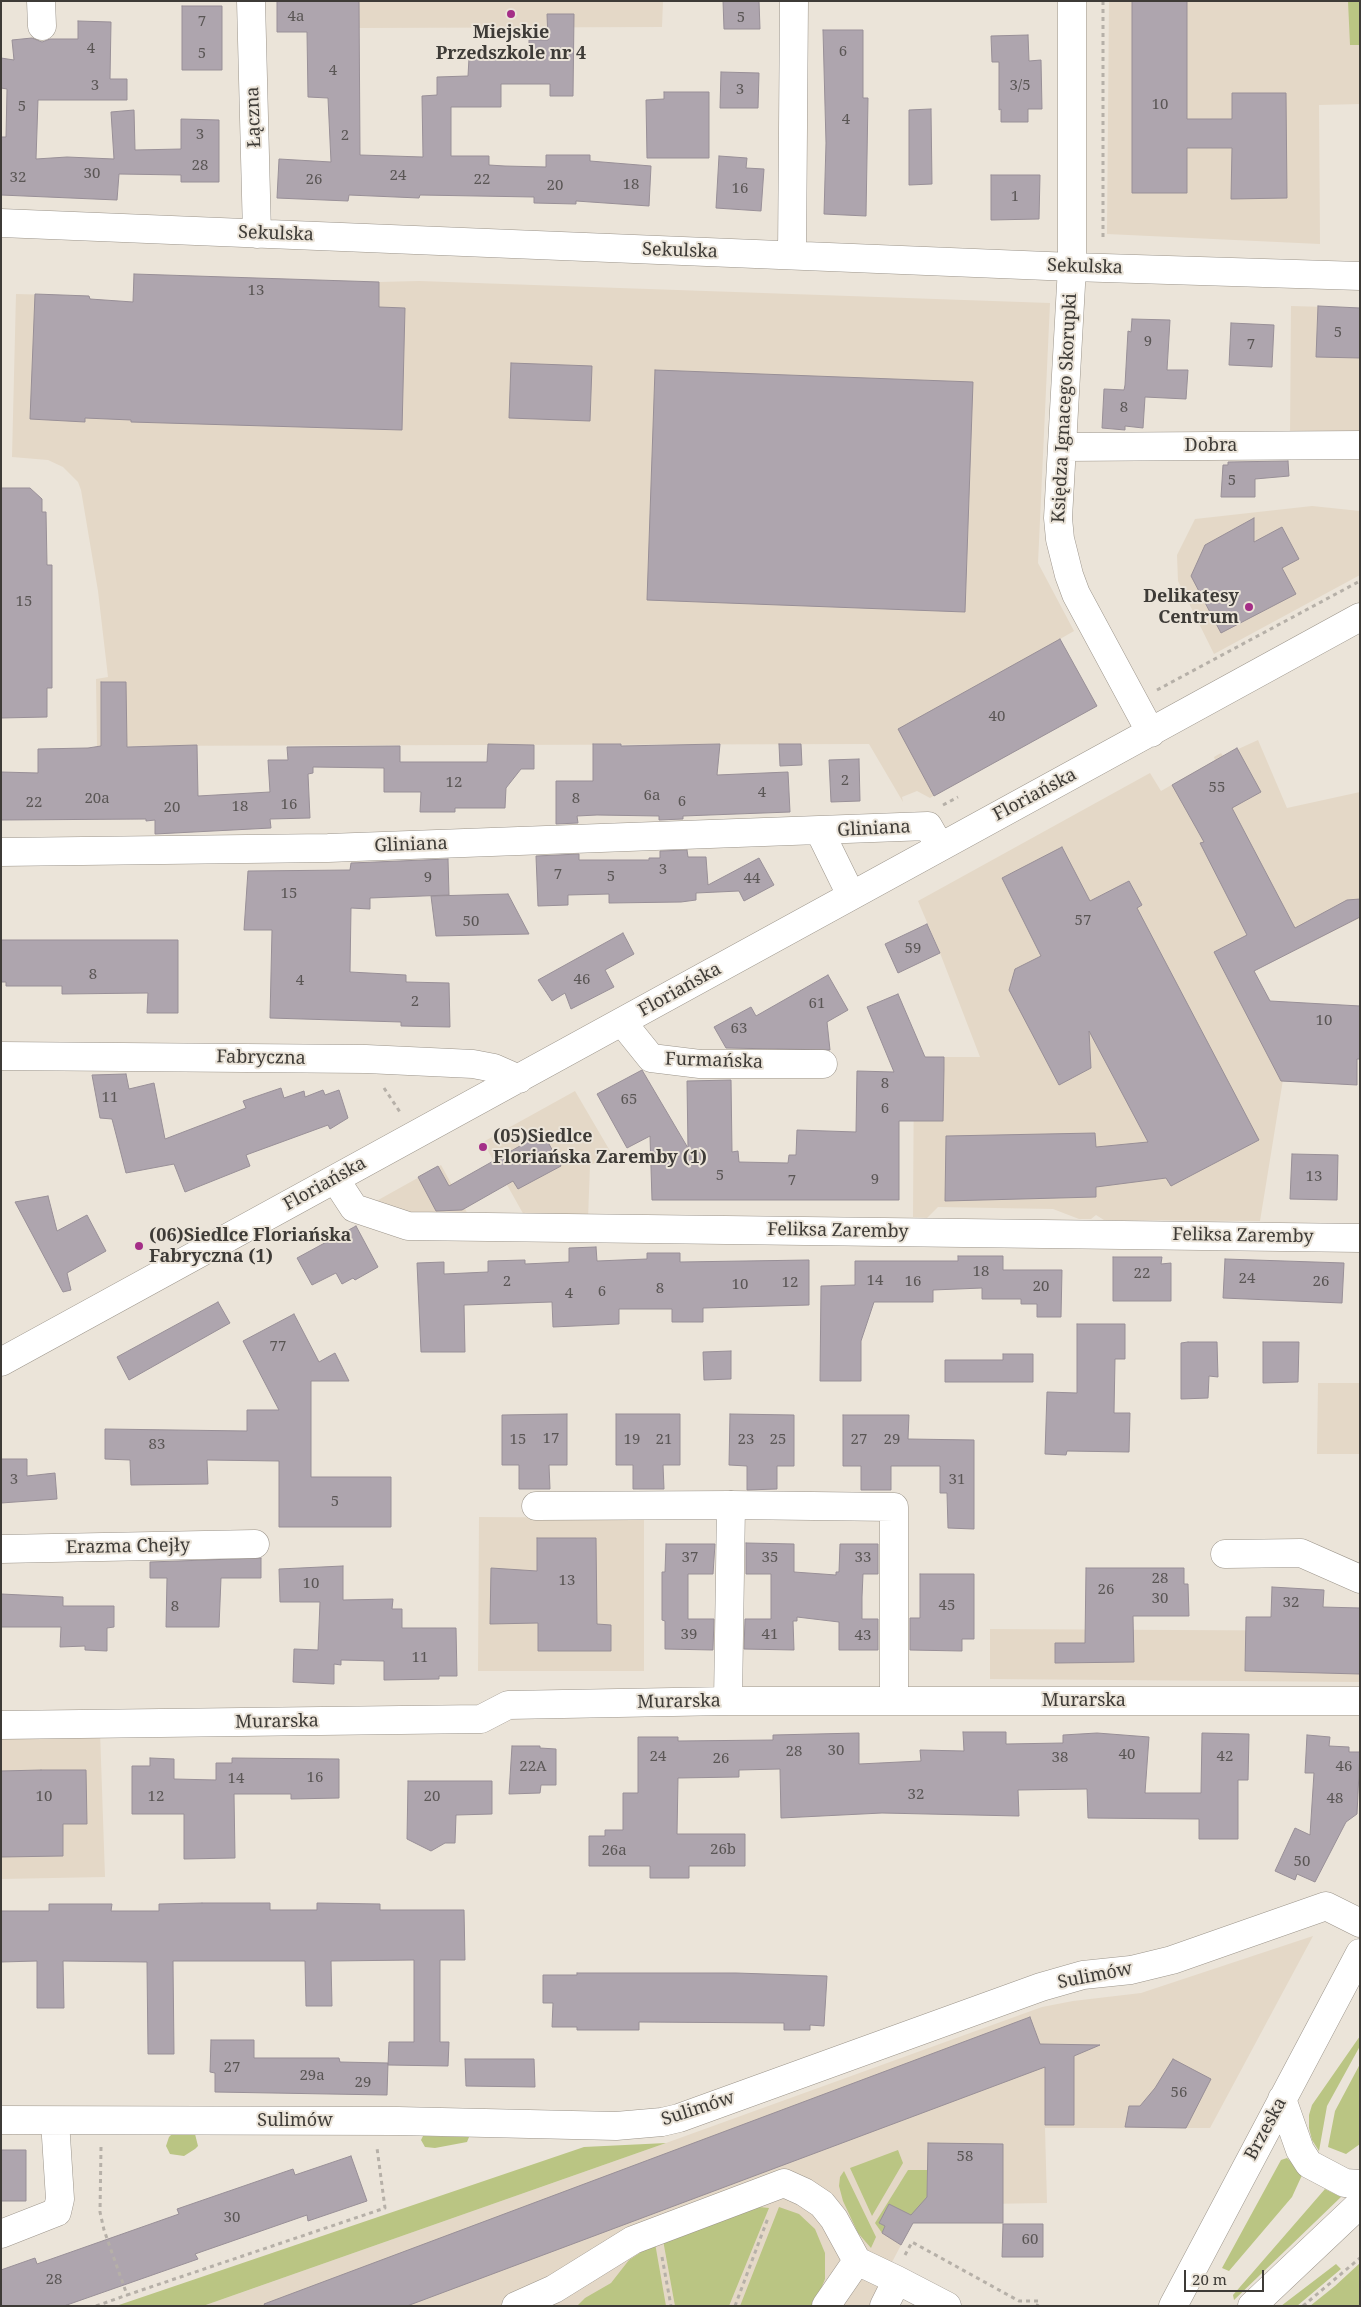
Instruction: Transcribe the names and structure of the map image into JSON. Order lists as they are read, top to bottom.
{
  "streets": {
    "street": [
      "Łączna",
      "Sekulska",
      "Księdza Ignacego Skorupki",
      "Dobra",
      "Floriańska",
      "Gliniana",
      "Fabryczna",
      "Furmańska",
      "Feliksa Zaremby",
      "Erazma Chejły",
      "Murarska",
      "Sulimów",
      "Brzeska"
    ]
  },
  "crossings": [
    ["Łączna", "Sekulska"],
    ["Sekulska", "Księdza Ignacego Skorupki"],
    ["Księdza Ignacego Skorupki", "Dobra"],
    ["Księdza Ignacego Skorupki", "Floriańska"],
    ["Floriańska", "Gliniana"],
    ["Floriańska", "Fabryczna"],
    ["Floriańska", "Furmańska"],
    ["Floriańska", "Feliksa Zaremby"]
  ],
  "places": [
    "Miejskie Przedszkole nr 4",
    "Delikatesy Centrum",
    "(05)Siedlce Floriańska Zaremby (1)",
    "(06)Siedlce Floriańska Fabryczna (1)"
  ],
  "house_numbers": [
    "4a",
    "5",
    "7",
    "4",
    "6",
    "5",
    "4",
    "3",
    "3/5",
    "3",
    "10",
    "5",
    "4",
    "3",
    "2",
    "28",
    "30",
    "24",
    "32",
    "26",
    "22",
    "18",
    "20",
    "16",
    "1",
    "13",
    "5",
    "9",
    "7",
    "8",
    "5",
    "15",
    "40",
    "2",
    "12",
    "55",
    "4",
    "6a",
    "20a",
    "8",
    "6",
    "22",
    "16",
    "18",
    "20",
    "3",
    "7",
    "5",
    "9",
    "44",
    "15",
    "57",
    "50",
    "59",
    "8",
    "46",
    "4",
    "2",
    "61",
    "10",
    "63",
    "8",
    "11",
    "65",
    "6",
    "5",
    "13",
    "9",
    "7",
    "18",
    "22",
    "24",
    "14",
    "2",
    "16",
    "26",
    "12",
    "10",
    "20",
    "8",
    "6",
    "4",
    "77",
    "17",
    "15",
    "19",
    "21",
    "23",
    "25",
    "27",
    "29",
    "83",
    "3",
    "31",
    "5",
    "37",
    "35",
    "33",
    "28",
    "13",
    "10",
    "26",
    "30",
    "32",
    "45",
    "8",
    "39",
    "41",
    "43",
    "11",
    "30",
    "28",
    "40",
    "24",
    "42",
    "38",
    "26",
    "22A",
    "46",
    "16",
    "14",
    "32",
    "10",
    "12",
    "20",
    "48",
    "26b",
    "26a",
    "50",
    "27",
    "29a",
    "29",
    "56",
    "58",
    "30",
    "60",
    "28"
  ],
  "scale_bar": "20 m"
}
